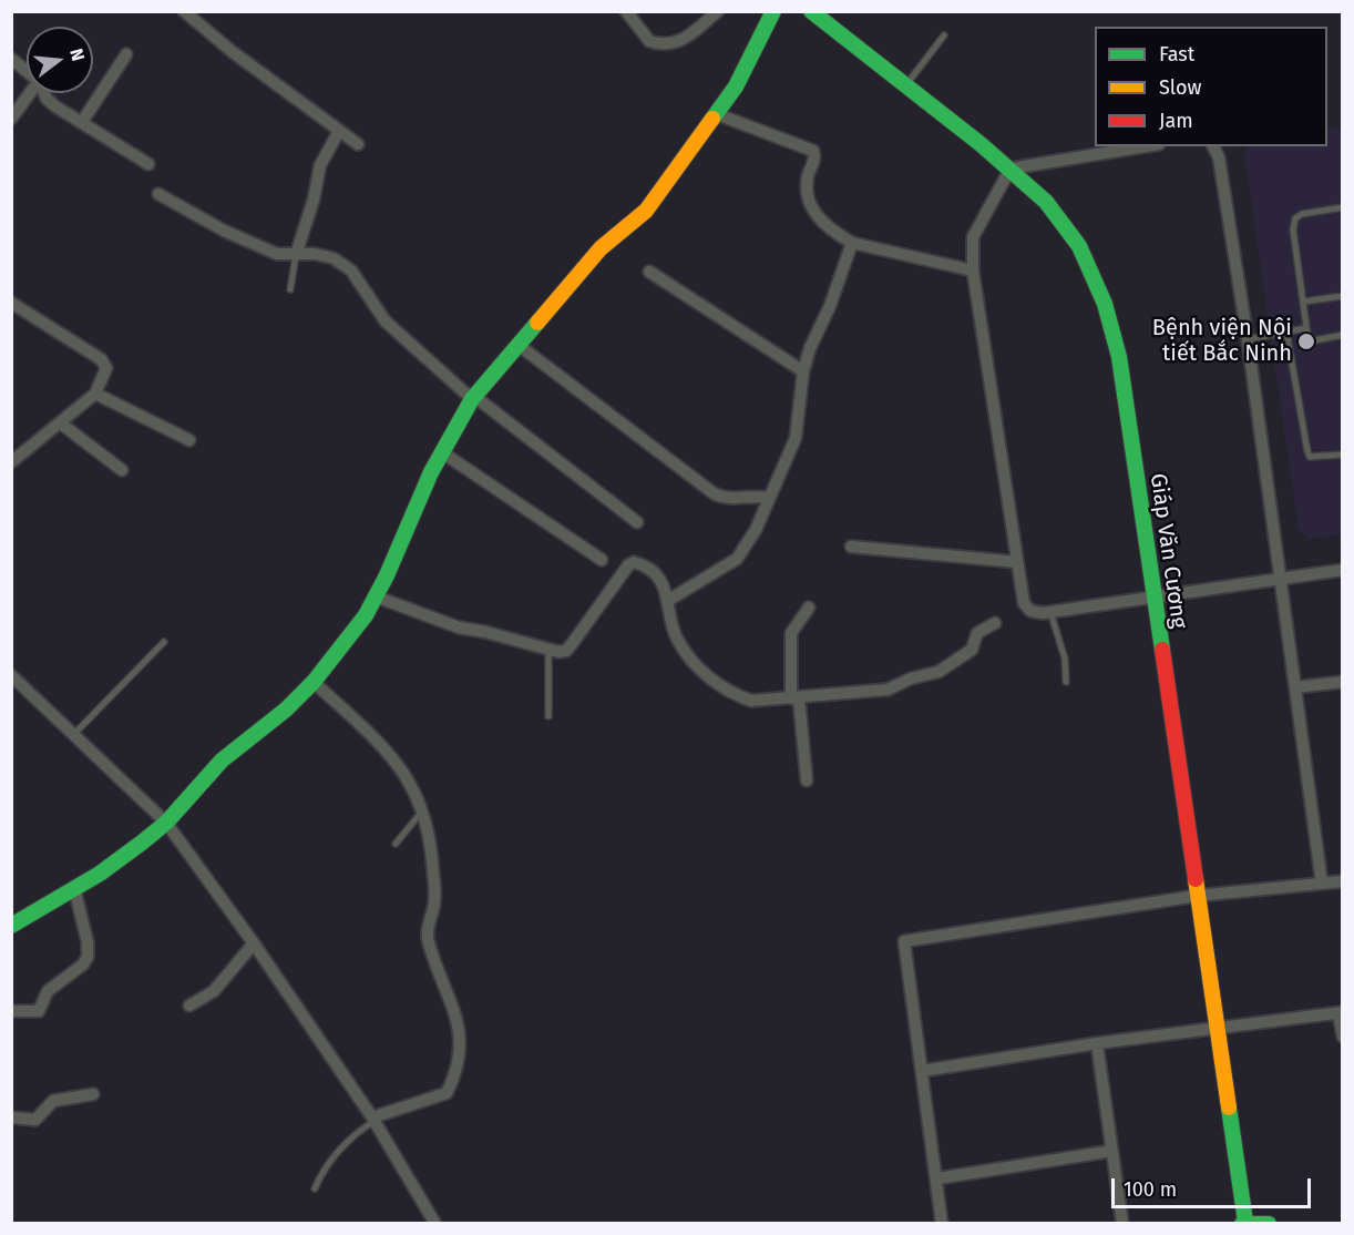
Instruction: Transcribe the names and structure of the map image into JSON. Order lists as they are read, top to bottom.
{
  "streets": {
    "street": ["Giáp Văn Cương"]
  },
  "places": ["Bệnh viện Nội tiết Bắc Ninh"],
  "legend": ["Fast", "Slow", "Jam"],
  "scale_bar": "100 m",
  "north": "right"
}
